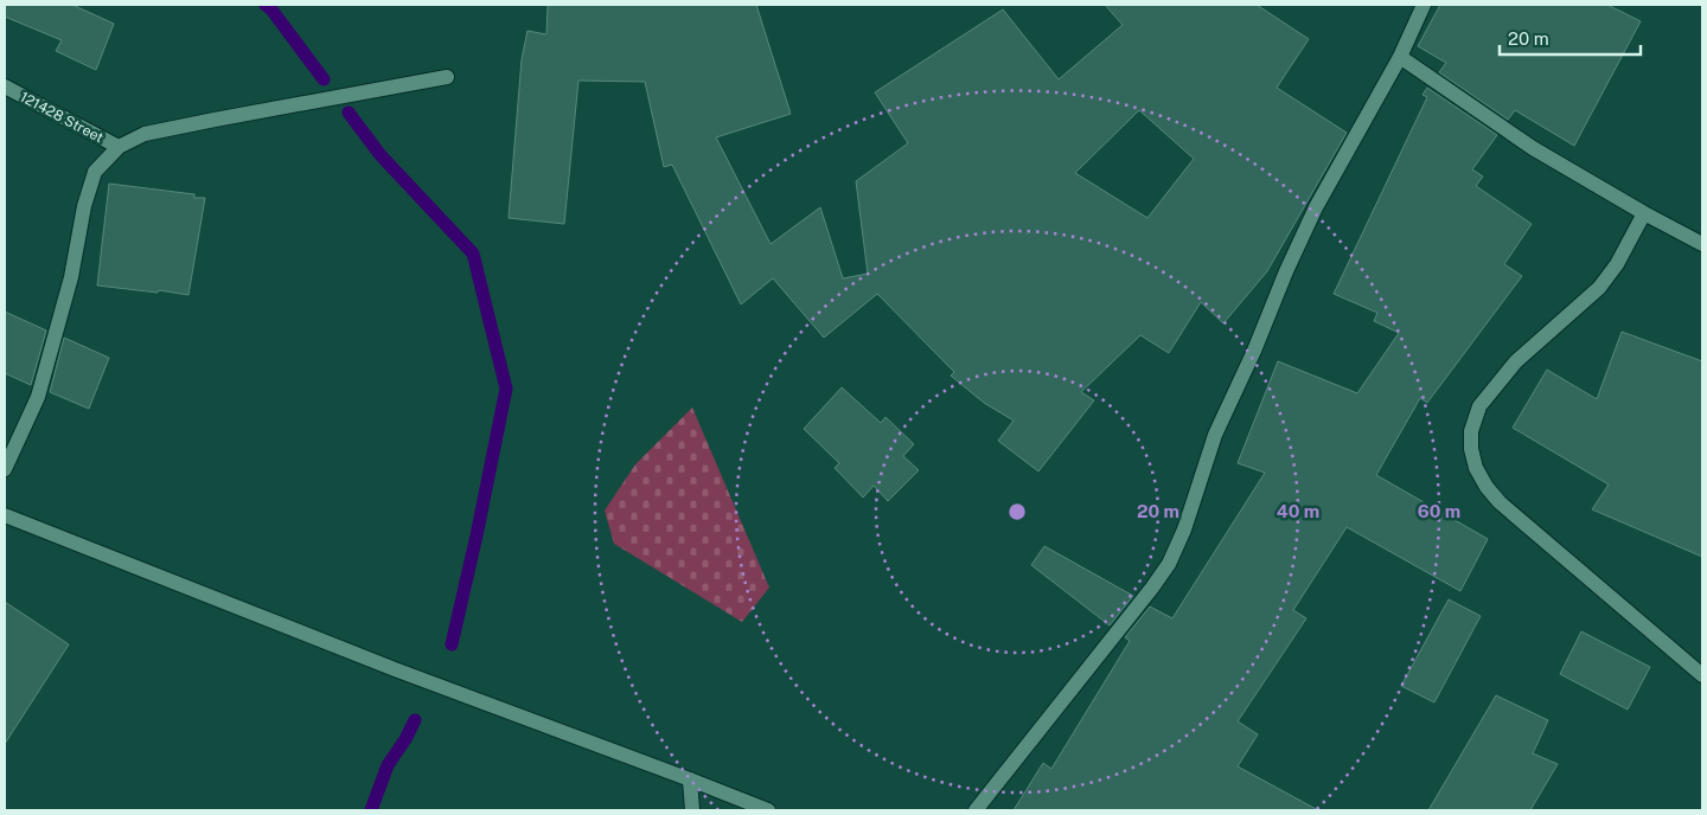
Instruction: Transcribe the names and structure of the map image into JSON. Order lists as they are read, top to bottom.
{
  "streets": {
    "street": ["121428 Street"]
  },
  "scale_bar": "20 m",
  "rings": ["20 m", "40 m", "60 m"]
}
